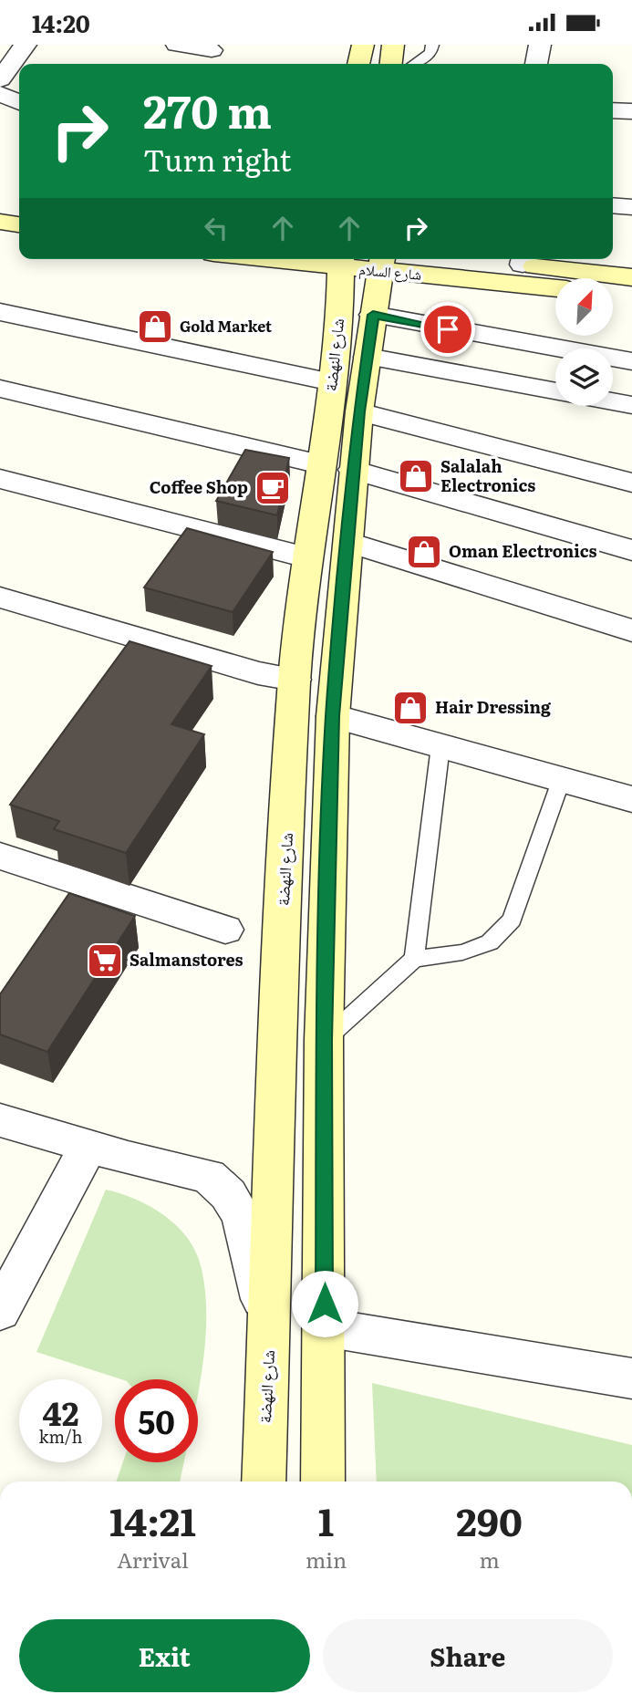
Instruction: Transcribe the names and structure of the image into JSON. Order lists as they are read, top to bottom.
{
  "streets": {
    "main road": ["شارع السلام", "شارع النهضة"]
  },
  "crossings": [
    ["شارع السلام", "شارع النهضة"]
  ],
  "places": {
    "shop": [
      "Gold Market",
      "Salalah Electronics",
      "Oman Electronics",
      "Hair Dressing"
    ],
    "cafe": ["Coffee Shop"],
    "supermarket": ["Salmanstores"]
  },
  "north": "top right",
  "page": {
    "status": "14:20",
    "turn": ["270 m", "Turn right"],
    "speed": "42 km/h",
    "limit": "50",
    "eta": [
      "14:21",
      "Arrival",
      "1",
      "min",
      "290",
      "m"
    ],
    "buttons": ["Exit", "Share"]
  }
}
